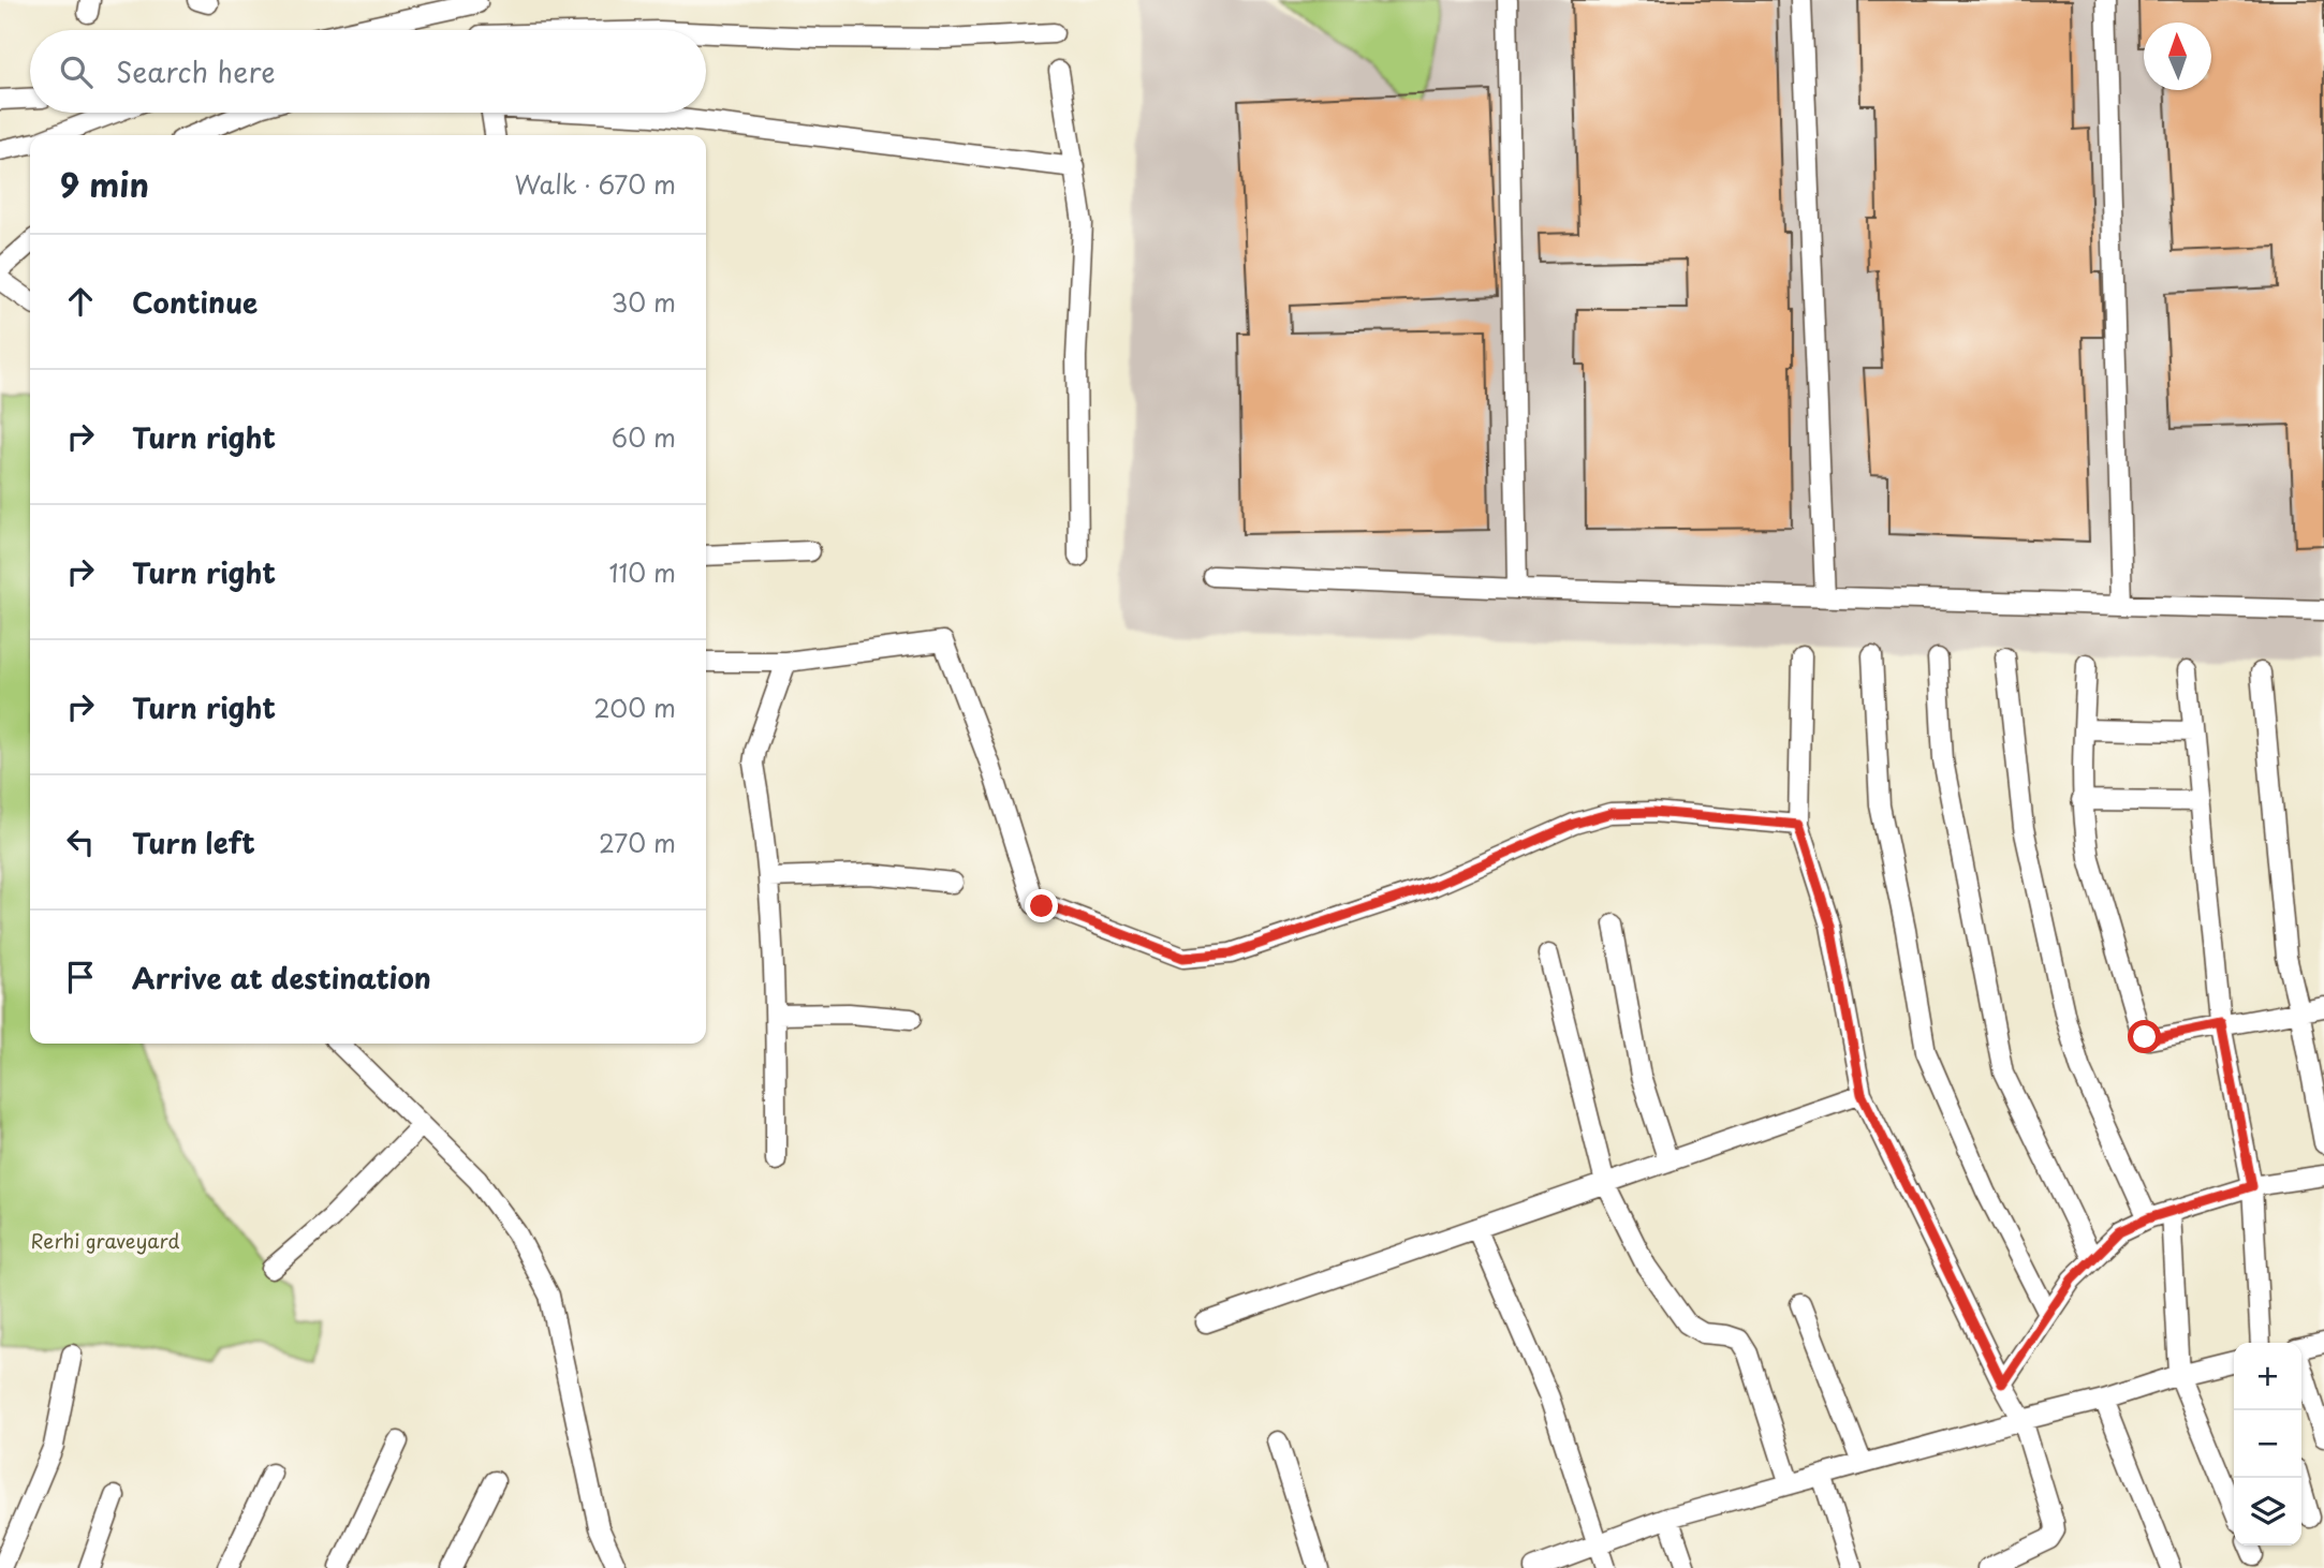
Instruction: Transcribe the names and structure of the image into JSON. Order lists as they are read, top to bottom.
{
  "parks": ["Rerhi graveyard"],
  "north": "top",
  "page": {
    "search": "Search here",
    "heading": ["9 min", "Walk · 670 m"],
    "list": [
      ["Continue", "30 m"],
      ["Turn right", "60 m"],
      ["Turn right", "110 m"],
      ["Turn right", "200 m"],
      ["Turn left", "270 m"],
      "Arrive at destination"
    ],
    "map_buttons": ["+", "−"]
  }
}
